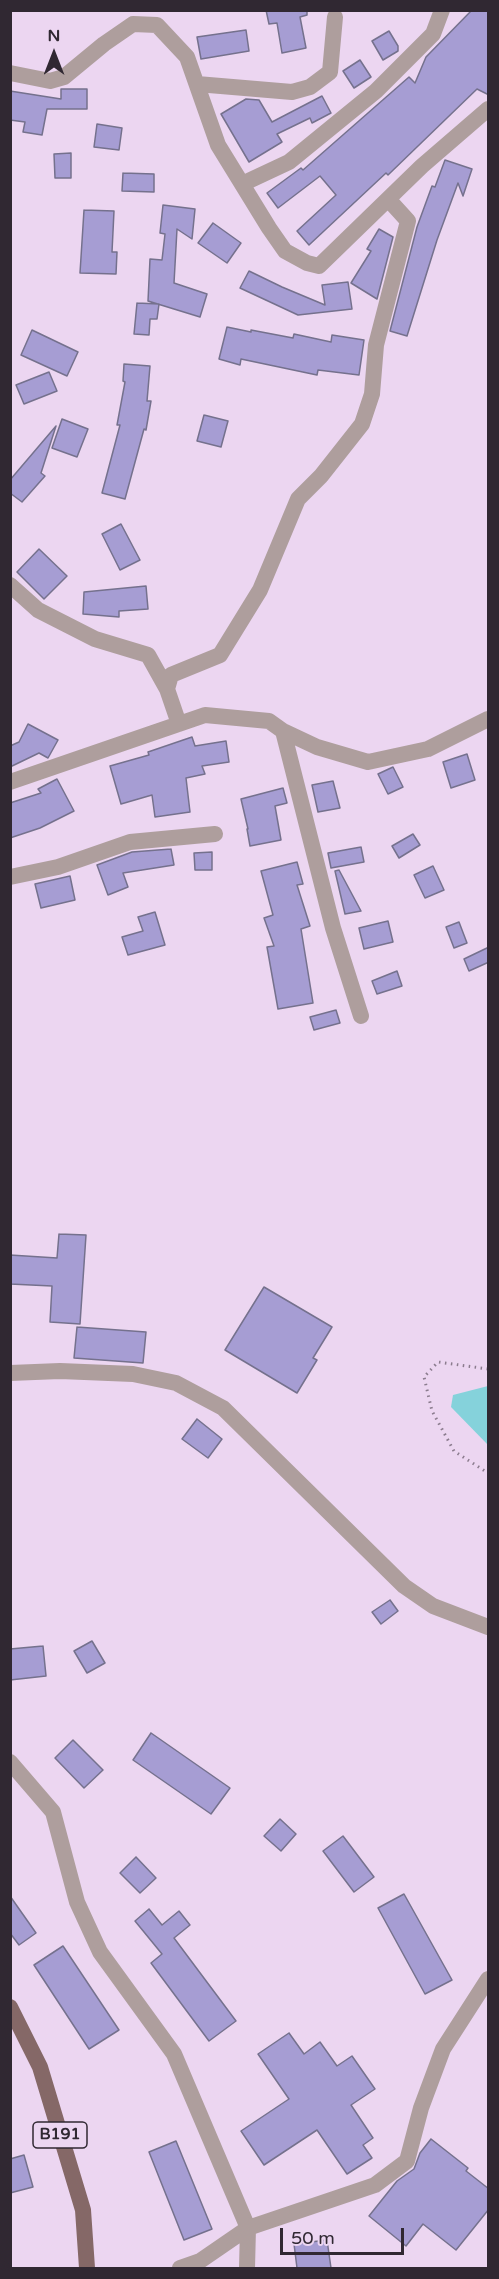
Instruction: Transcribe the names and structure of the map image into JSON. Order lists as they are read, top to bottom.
{
  "streets": {
    "main road": ["B191"]
  },
  "scale_bar": "50 m",
  "north": "top"
}
